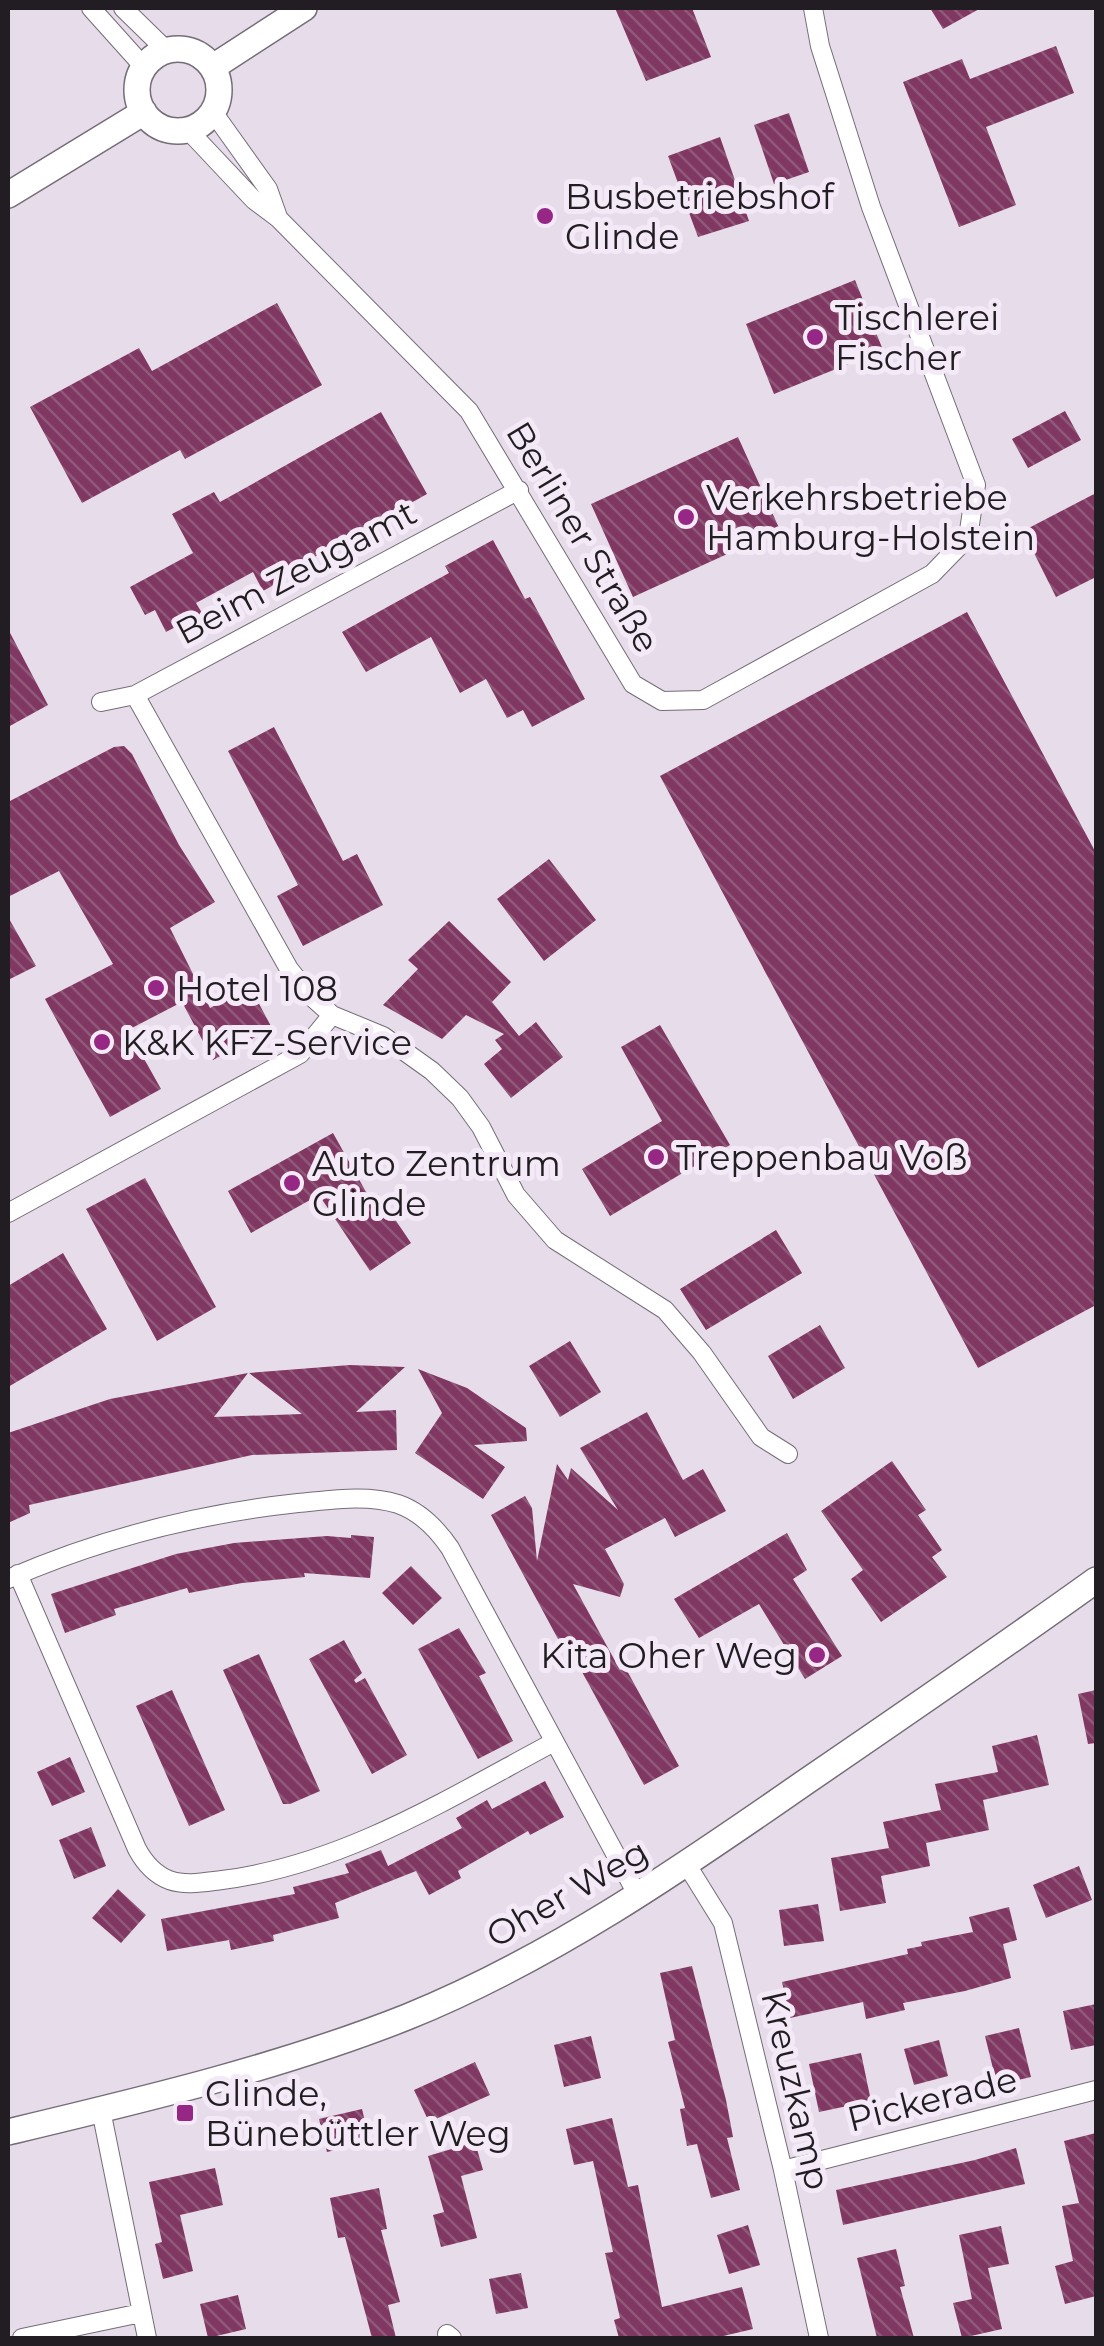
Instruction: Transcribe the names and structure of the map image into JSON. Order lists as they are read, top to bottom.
{
  "streets": {
    "street": [
      "Berliner Straße",
      "Beim Zeugamt",
      "Oher Weg",
      "Kreuzkamp",
      "Pickerade"
    ]
  },
  "crossings": [
    ["Berliner Straße", "Beim Zeugamt"],
    ["Oher Weg", "Kreuzkamp"],
    ["Kreuzkamp", "Pickerade"]
  ],
  "places": {
    "other": [
      "Busbetriebshof Glinde",
      "Tischlerei Fischer",
      "Verkehrsbetriebe Hamburg-Holstein",
      "Hotel 108",
      "K&K KFZ-Service",
      "Treppenbau Voß",
      "Auto Zentrum Glinde",
      "Kita Oher Weg"
    ],
    "transit": ["Glinde, Bünebüttler Weg"]
  }
}
